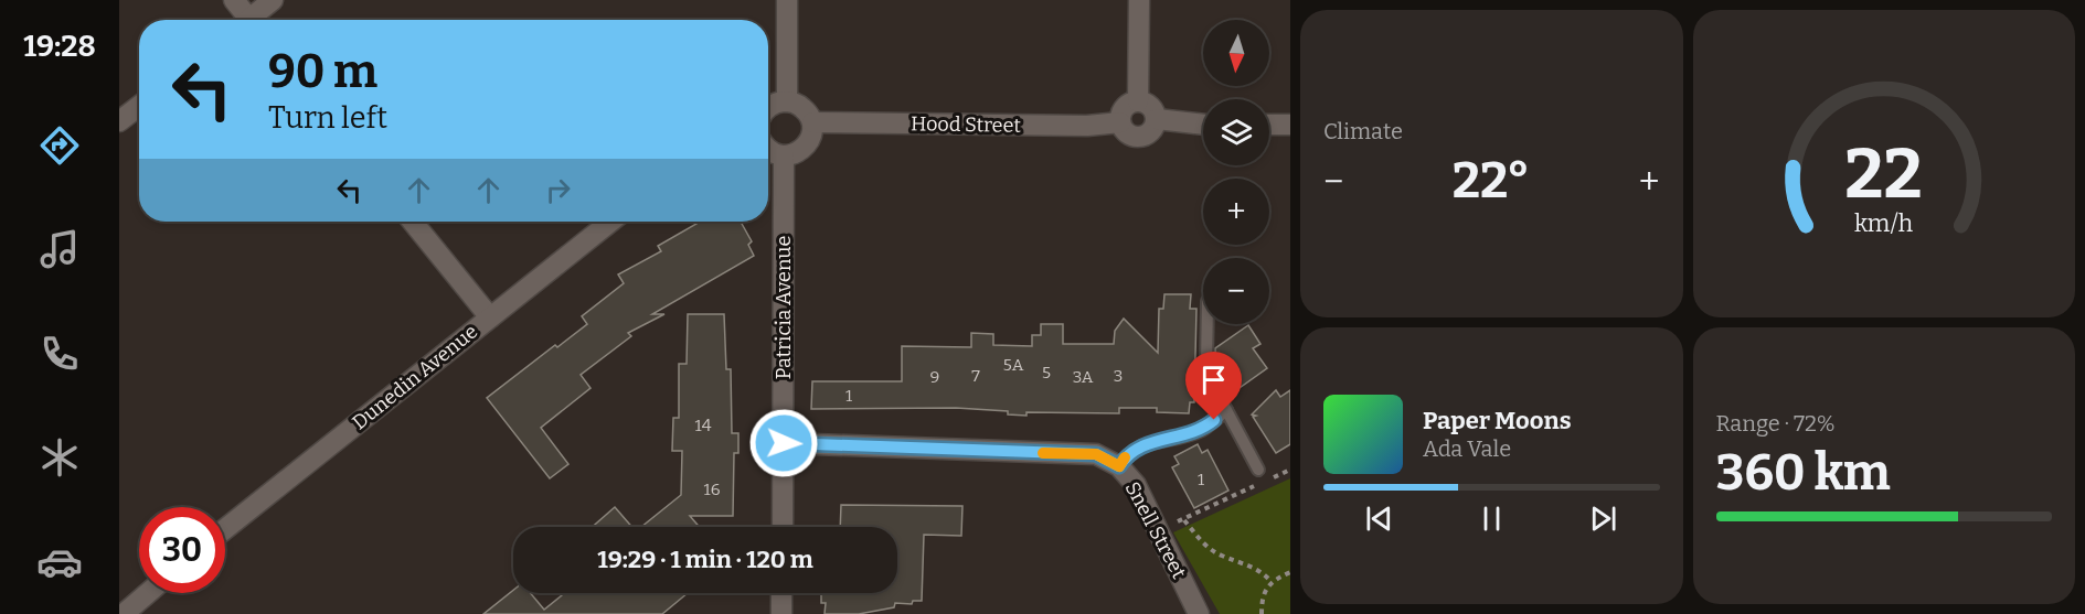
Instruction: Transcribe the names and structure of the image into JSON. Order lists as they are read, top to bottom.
{
  "streets": {
    "street": [
      "Hood Street",
      "Patricia Avenue",
      "Dunedin Avenue",
      "Snell Street"
    ]
  },
  "crossings": [
    ["Patricia Avenue", "Snell Street"]
  ],
  "house_numbers": [
    "5A",
    "5",
    "7",
    "3",
    "9",
    "3A",
    "1",
    "14",
    "1",
    "16"
  ],
  "north": "bottom",
  "page": {
    "tabs": "19:28",
    "tile": [
      "Climate",
      ["Range · 72%", "360 km"]
    ],
    "map_buttons": ["+", "−"],
    "turn": ["90 m", "Turn left"],
    "heat": ["−", "22°", "+"],
    "song": ["Paper Moons", "Ada Vale"],
    "limit": "30",
    "trip": "19:29 · 1 min · 120 m",
    "gauge": ["22", "km/h"]
  }
}
